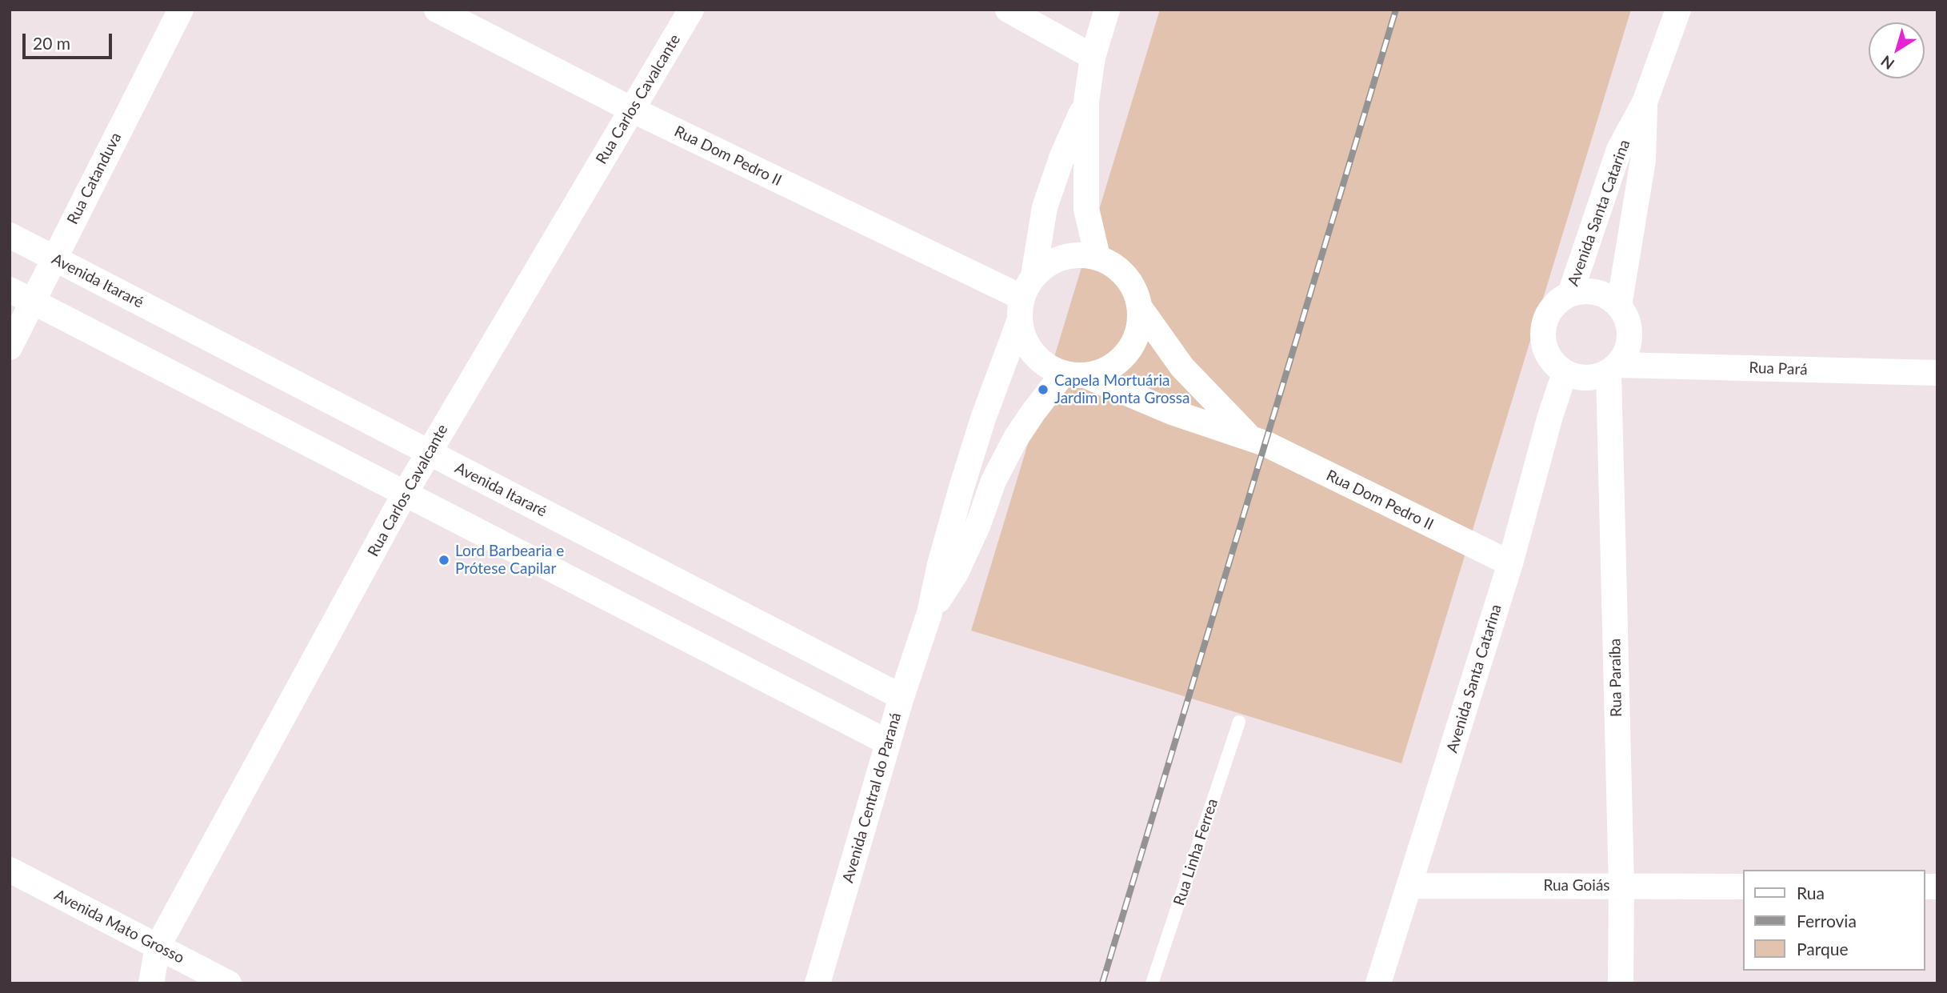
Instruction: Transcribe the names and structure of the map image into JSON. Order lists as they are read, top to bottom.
{
  "streets": {
    "street": [
      "Rua Carlos Cavalcante",
      "Rua Dom Pedro II",
      "Rua Catanduva",
      "Avenida Santa Catarina",
      "Avenida Itararé",
      "Rua Pará",
      "Rua Paraíba",
      "Avenida Central do Paraná",
      "Rua Goiás",
      "Avenida Mato Grosso"
    ],
    "lane": ["Rua Linha Ferrea"]
  },
  "crossings": [
    ["Rua Carlos Cavalcante", "Rua Dom Pedro II"],
    ["Rua Carlos Cavalcante", "Avenida Itararé"],
    ["Rua Carlos Cavalcante", "Avenida Mato Grosso"],
    ["Rua Dom Pedro II", "Avenida Santa Catarina"],
    ["Rua Dom Pedro II", "Avenida Central do Paraná"],
    ["Rua Catanduva", "Avenida Itararé"],
    ["Avenida Santa Catarina", "Rua Pará"],
    ["Avenida Santa Catarina", "Rua Paraíba"],
    ["Avenida Santa Catarina", "Rua Goiás"],
    ["Avenida Itararé", "Avenida Central do Paraná"],
    ["Rua Pará", "Rua Paraíba"],
    ["Rua Paraíba", "Rua Goiás"]
  ],
  "places": ["Capela Mortuária Jardim Ponta Grossa", "Lord Barbearia e Prótese Capilar"],
  "legend": ["Rua", "Ferrovia", "Parque"],
  "scale_bar": "20 m",
  "north": "bottom left"
}
